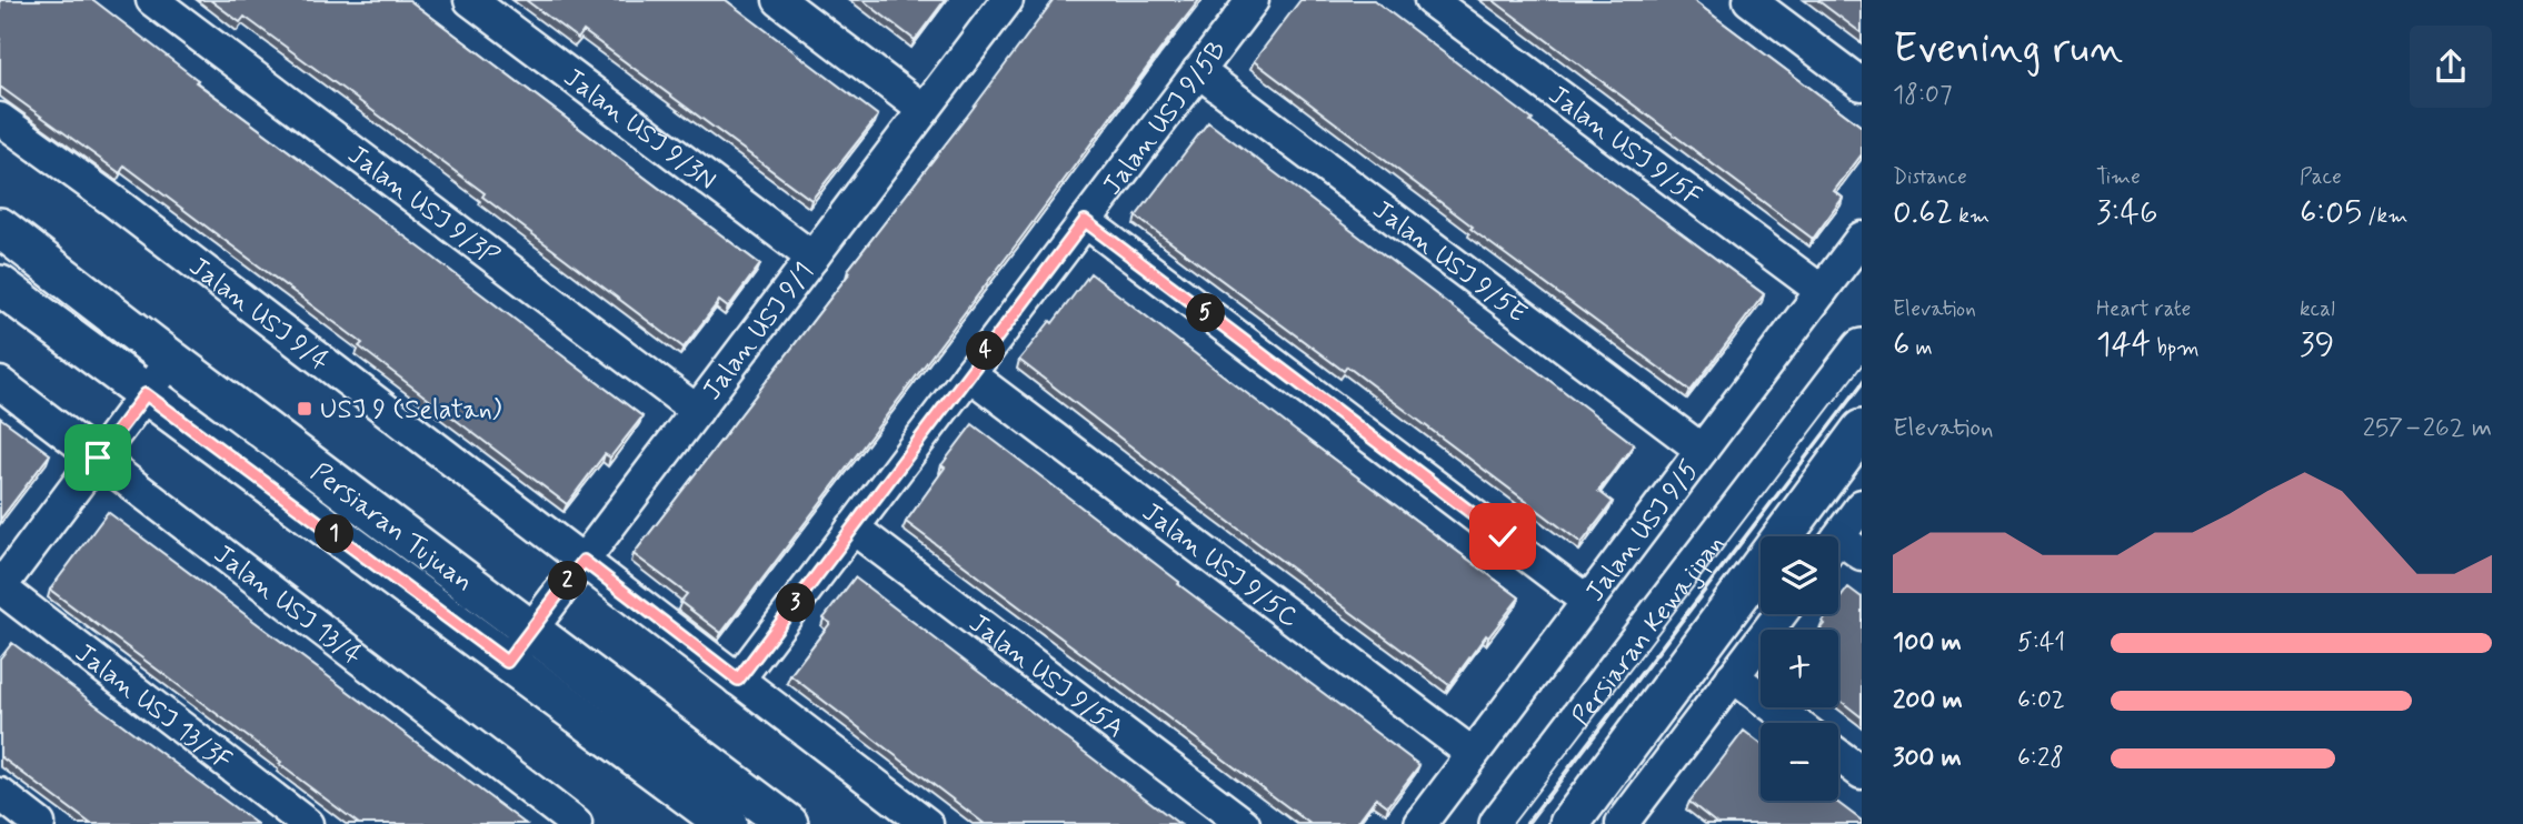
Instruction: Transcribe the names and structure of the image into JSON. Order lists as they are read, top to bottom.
{
  "streets": {
    "main road": ["Persiaran Tujuan", "Persiaran Kewajipan"],
    "street": [
      "Jalan USJ 9/5B",
      "Jalan USJ 9/3N",
      "Jalan USJ 9/5F",
      "Jalan USJ 9/3P",
      "Jalan USJ 9/5E",
      "Jalan USJ 9/4",
      "Jalan USJ 9/1",
      "Jalan USJ 9/5",
      "Jalan USJ 9/5C",
      "Jalan USJ 13/4",
      "Jalan USJ 9/5A",
      "Jalan USJ 13/3F"
    ]
  },
  "crossings": [
    ["Jalan USJ 9/5B", "Jalan USJ 9/5E"],
    ["Jalan USJ 9/5B", "Jalan USJ 9/4"],
    ["Jalan USJ 9/5B", "Jalan USJ 9/5C"],
    ["Jalan USJ 9/5B", "Jalan USJ 9/5A"],
    ["Jalan USJ 9/3N", "Jalan USJ 9/1"],
    ["Jalan USJ 9/5F", "Jalan USJ 9/5"],
    ["Jalan USJ 9/3P", "Jalan USJ 9/1"],
    ["Jalan USJ 9/5E", "Jalan USJ 9/5"],
    ["Jalan USJ 9/4", "Jalan USJ 9/1"],
    ["Jalan USJ 9/1", "Persiaran Tujuan"],
    ["Jalan USJ 9/5", "Jalan USJ 9/5C"]
  ],
  "places": {
    "transit": ["USJ 9 (Selatan)"]
  },
  "page": {
    "heading": ["Evening run", "18:07"],
    "stats": [
      ["Distance", "0.62 km"],
      ["Time", "3:46"],
      ["Pace", "6:05 /km"],
      ["Elevation", "6 m"],
      ["Heart rate", "144 bpm"],
      ["kcal", "39"]
    ],
    "pins": [
      "5",
      "4",
      "1",
      "2",
      "3"
    ],
    "chart": ["Elevation", "257–262 m"],
    "map_buttons": ["+", "−"],
    "list": [
      {
        "name": "100 m",
        "note": "5:41"
      },
      {
        "name": "200 m",
        "note": "6:02"
      },
      {
        "name": "300 m",
        "note": "6:28"
      }
    ]
  }
}
